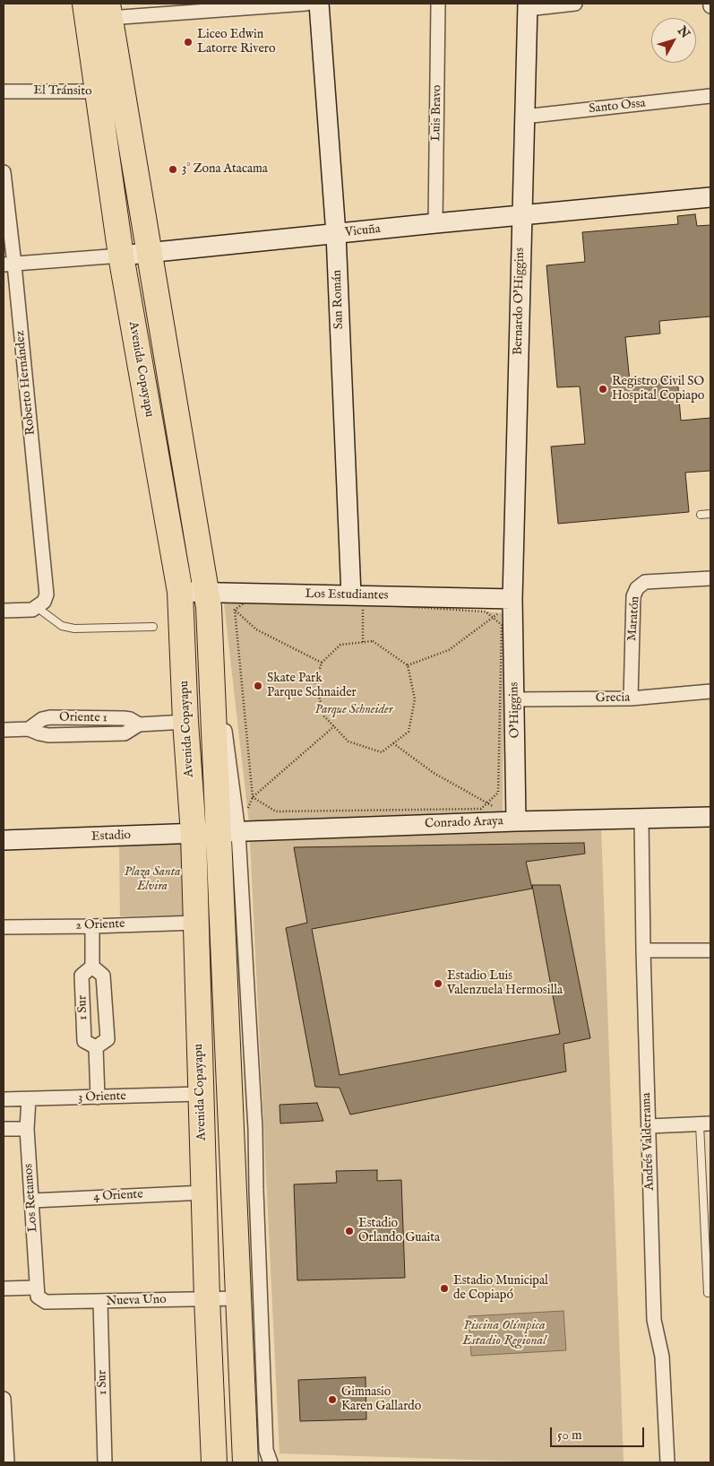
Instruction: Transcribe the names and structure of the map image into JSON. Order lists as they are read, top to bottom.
{
  "streets": {
    "highway": ["Avenida Copayapu"],
    "street": [
      "El Tránsito",
      "Santo Ossa",
      "Luis Bravo",
      "Vicuña",
      "San Román",
      "Bernardo O'Higgins",
      "Roberto Hernández",
      "Los Estudiantes",
      "Maratón",
      "Grecia",
      "O'Higgins",
      "Oriente 1",
      "Conrado Araya",
      "Estadio",
      "2 Oriente",
      "1 Sur",
      "3 Oriente",
      "Andrés Valderrama",
      "4 Oriente",
      "Los Retamos",
      "Nueva Uno"
    ]
  },
  "crossings": [
    ["El Tránsito", "Avenida Copayapu"],
    ["Santo Ossa", "Bernardo O'Higgins"],
    ["Luis Bravo", "Vicuña"],
    ["Vicuña", "San Román"],
    ["Vicuña", "Bernardo O'Higgins"],
    ["Vicuña", "Avenida Copayapu"],
    ["Vicuña", "Roberto Hernández"],
    ["San Román", "Los Estudiantes"],
    ["Bernardo O'Higgins", "Los Estudiantes"],
    ["Bernardo O'Higgins", "O'Higgins"],
    ["Avenida Copayapu", "Los Estudiantes"],
    ["Avenida Copayapu", "Oriente 1"],
    ["Avenida Copayapu", "Conrado Araya"],
    ["Avenida Copayapu", "Estadio"],
    ["Avenida Copayapu", "2 Oriente"],
    ["Avenida Copayapu", "3 Oriente"],
    ["Avenida Copayapu", "4 Oriente"],
    ["Avenida Copayapu", "Nueva Uno"],
    ["Los Estudiantes", "O'Higgins"],
    ["Maratón", "Grecia"],
    ["Grecia", "O'Higgins"],
    ["O'Higgins", "Conrado Araya"],
    ["Conrado Araya", "Estadio"],
    ["Conrado Araya", "Andrés Valderrama"],
    ["1 Sur", "Nueva Uno"],
    ["3 Oriente", "Los Retamos"],
    ["4 Oriente", "Los Retamos"],
    ["Los Retamos", "Nueva Uno"]
  ],
  "water": ["Piscina Olímpica Estadio Regional"],
  "parks": ["Parque Schneider", "Plaza Santa Elvira"],
  "places": [
    "Liceo Edwin Latorre Rivero",
    "3° Zona Atacama",
    "Registro Civil SO Hospital Copiapo",
    "Skate Park Parque Schnaider",
    "Estadio Luis Valenzuela Hermosilla",
    "Estadio Orlando Guaita",
    "Estadio Municipal de Copiapó",
    "Gimnasio Karen Gallardo"
  ],
  "scale_bar": "50 m",
  "north": "top right"
}
